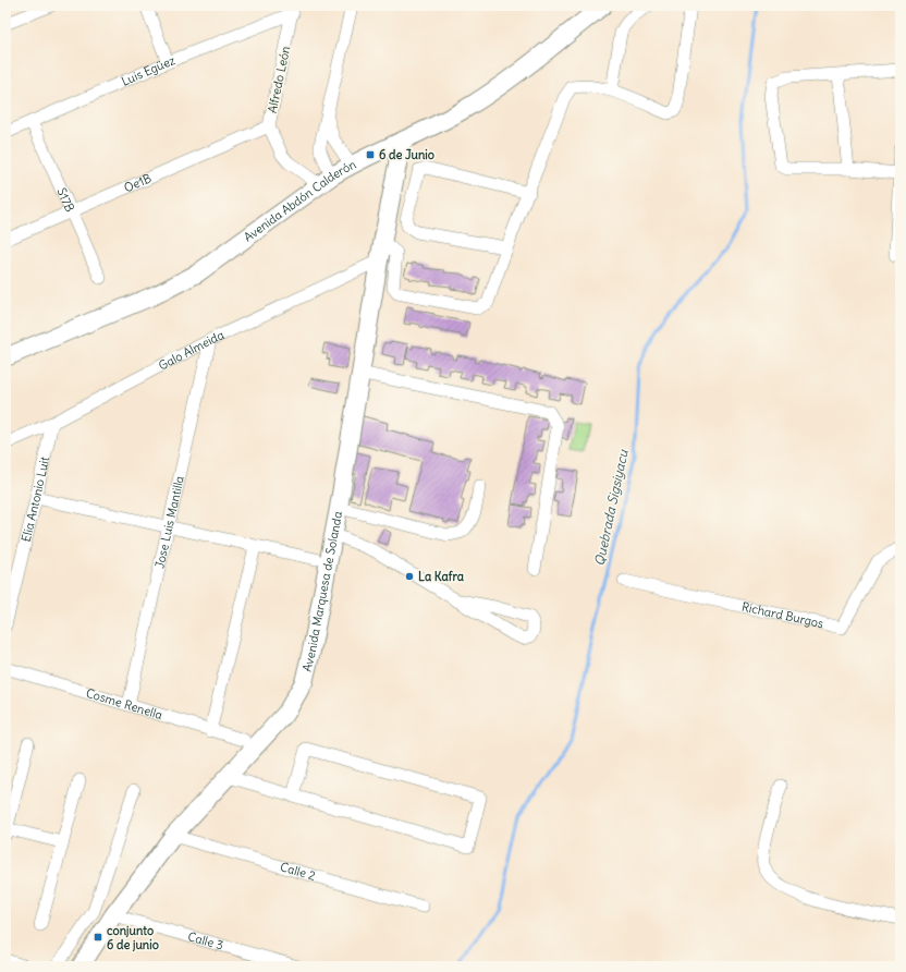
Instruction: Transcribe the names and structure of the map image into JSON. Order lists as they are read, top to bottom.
{
  "streets": {
    "street": [
      "Luis Egüez",
      "Alfredo León",
      "Oe1B",
      "S17B",
      "Avenida Abdón Calderón",
      "Galo Almeida",
      "Elia Antonio Luit",
      "Jose Luis Mantilla",
      "Avenida Marquesa de Solanda",
      "Richard Burgos",
      "Cosme Renella",
      "Calle 2",
      "Calle 3"
    ]
  },
  "crossings": [
    ["Luis Egüez", "Alfredo León"],
    ["Luis Egüez", "S17B"],
    ["Alfredo León", "Oe1B"],
    ["Alfredo León", "Avenida Abdón Calderón"],
    ["Oe1B", "S17B"],
    ["Avenida Abdón Calderón", "Avenida Marquesa de Solanda"],
    ["Galo Almeida", "Elia Antonio Luit"],
    ["Galo Almeida", "Jose Luis Mantilla"],
    ["Galo Almeida", "Avenida Marquesa de Solanda"],
    ["Jose Luis Mantilla", "Cosme Renella"],
    ["Avenida Marquesa de Solanda", "Calle 2"],
    ["Avenida Marquesa de Solanda", "Calle 3"]
  ],
  "water": ["Quebrada Sigsiyacu"],
  "places": {
    "transit": ["6 de Junio", "conjunto 6 de junio"],
    "other": ["La Kafra"]
  }
}
